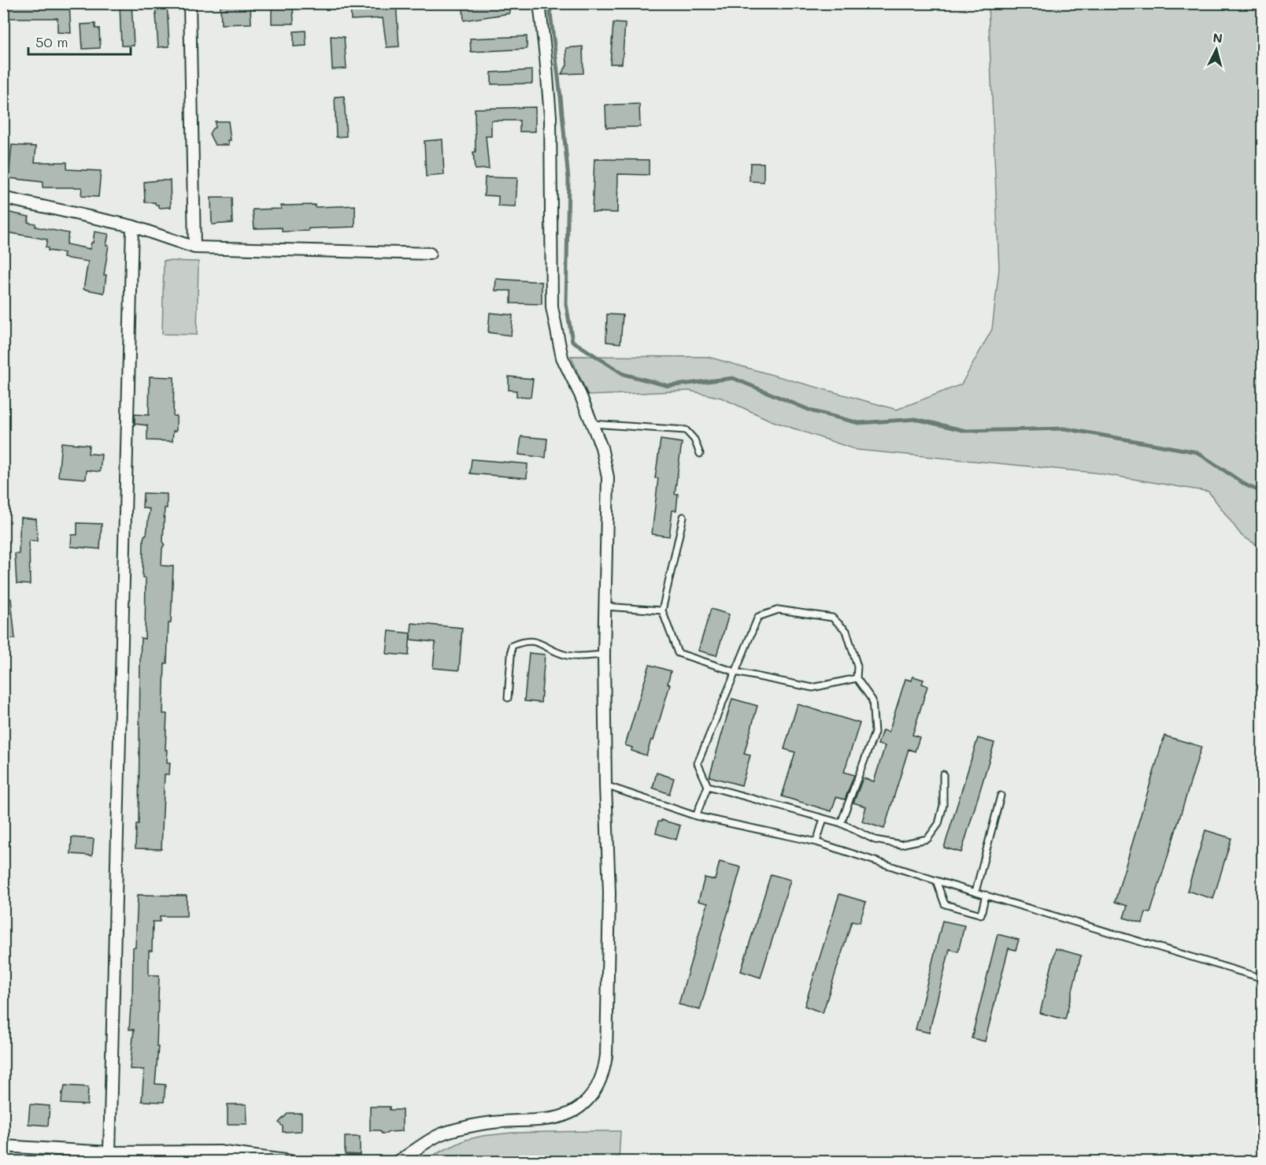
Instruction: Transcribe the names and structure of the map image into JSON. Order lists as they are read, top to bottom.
{
  "scale_bar": "50 m",
  "north": "top"
}
